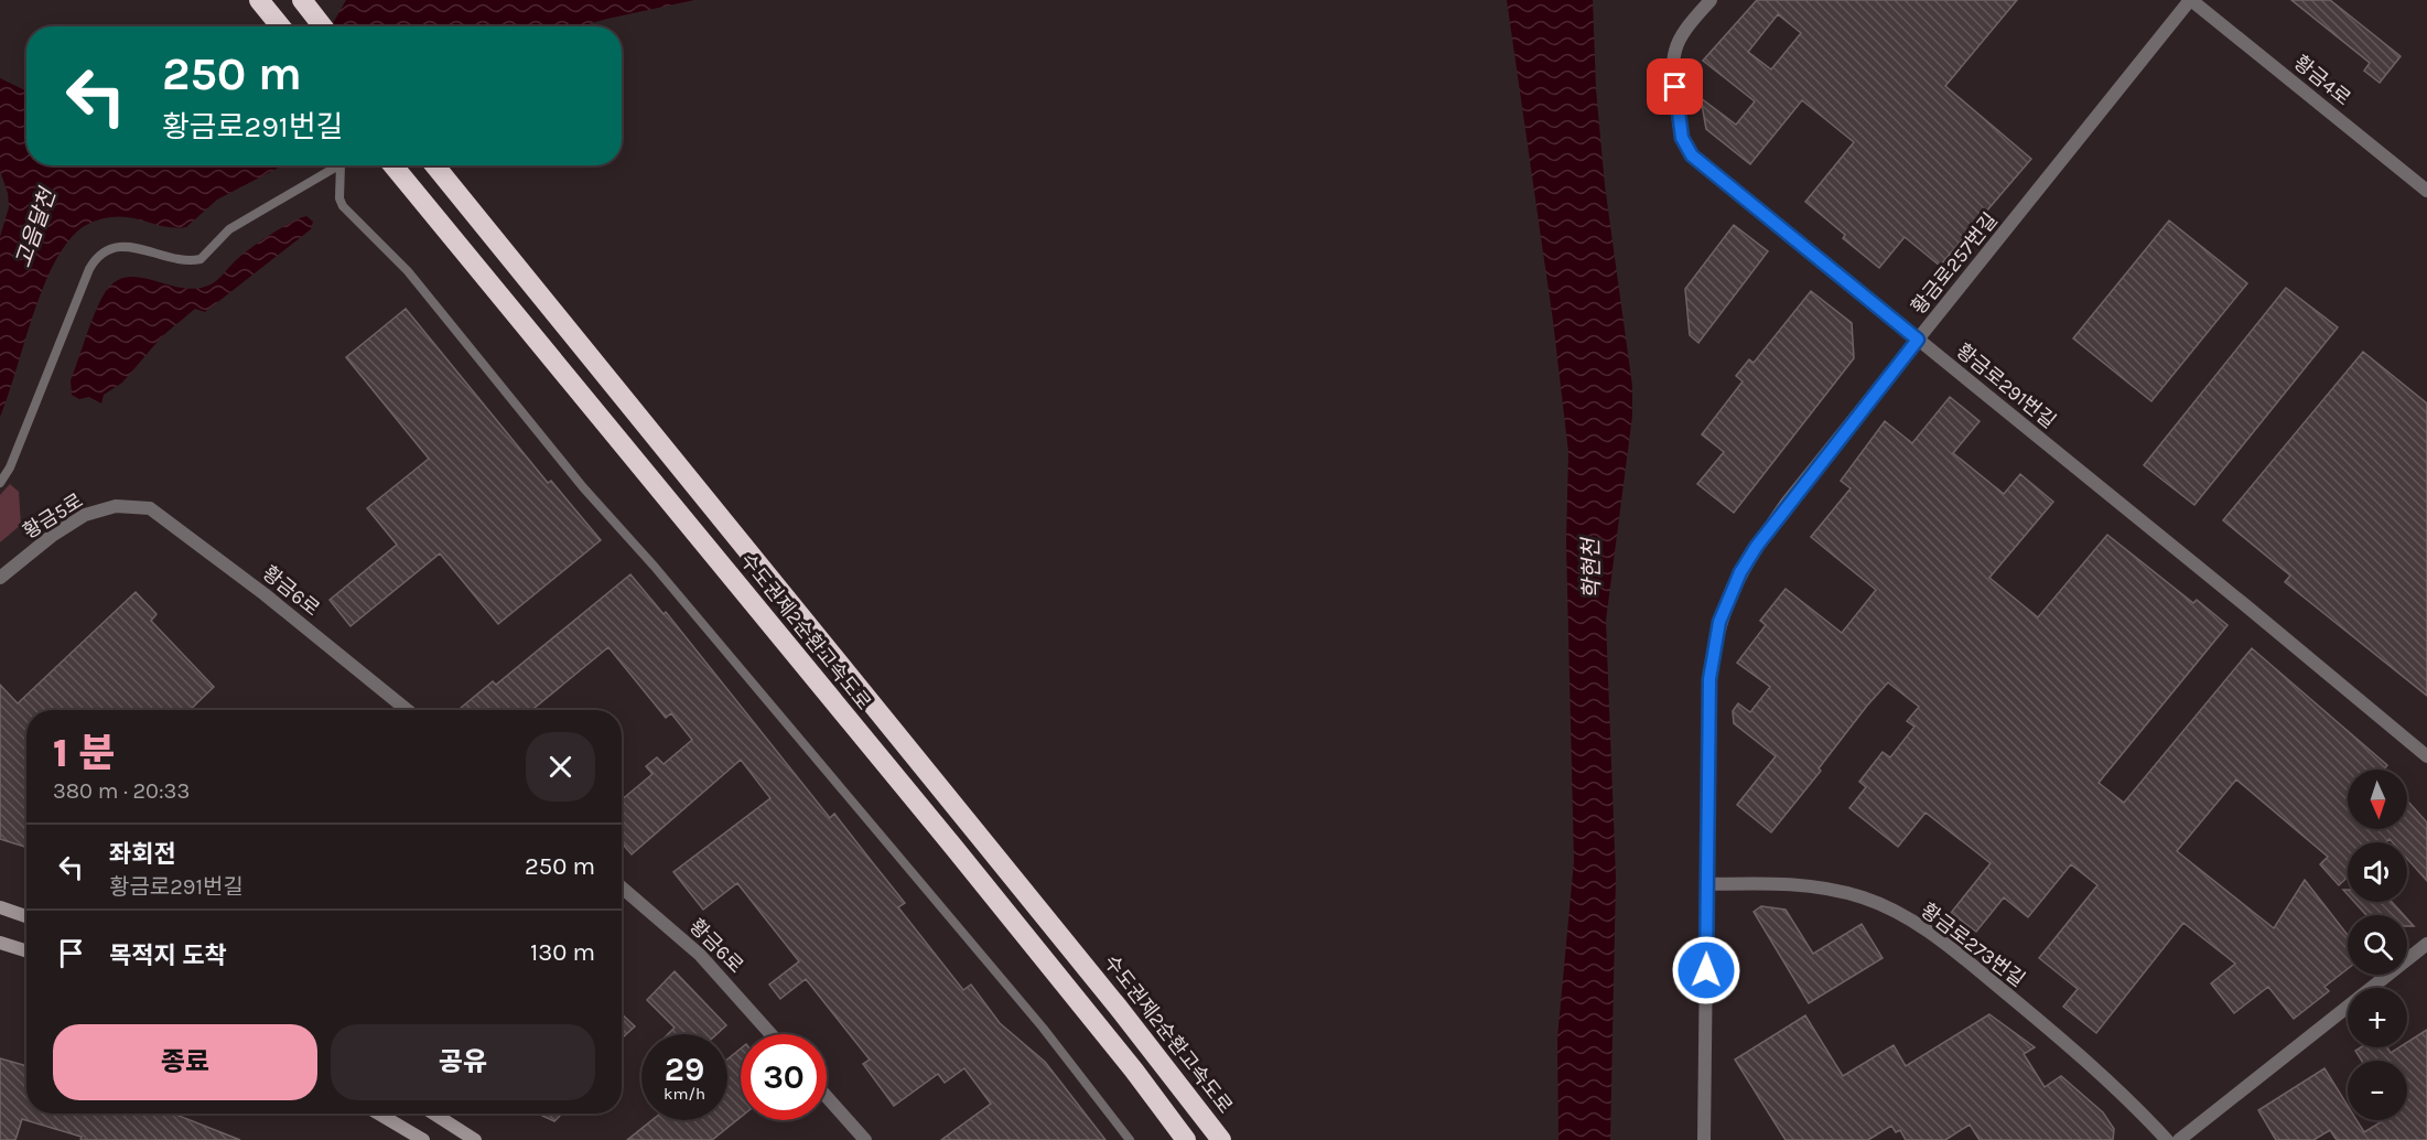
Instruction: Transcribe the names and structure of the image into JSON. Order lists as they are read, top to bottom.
{
  "streets": {
    "highway": ["수도권제2순환고속도로"],
    "street": [
      "황금4로",
      "황금로257번길",
      "황금로291번길",
      "황금5로",
      "황금6로",
      "황금로273번길"
    ]
  },
  "crossings": [
    ["황금4로", "황금로257번길"],
    ["황금로257번길", "황금로291번길"],
    ["황금로257번길", "황금로273번길"],
    ["황금5로", "황금6로"]
  ],
  "water": ["고음달천", "학현천"],
  "north": "bottom",
  "page": {
    "turn": ["250 m", "황금로291번길"],
    "heading": ["1 분", "380 m · 20:33"],
    "map_buttons": ["+", "−"],
    "list": [
      {
        "name": "좌회전",
        "note": "황금로291번길",
        "value": "250 m"
      },
      {
        "name": "목적지 도착",
        "value": "130 m"
      }
    ],
    "buttons": ["종료", "공유"],
    "speed": "29 km/h",
    "limit": "30"
  }
}
